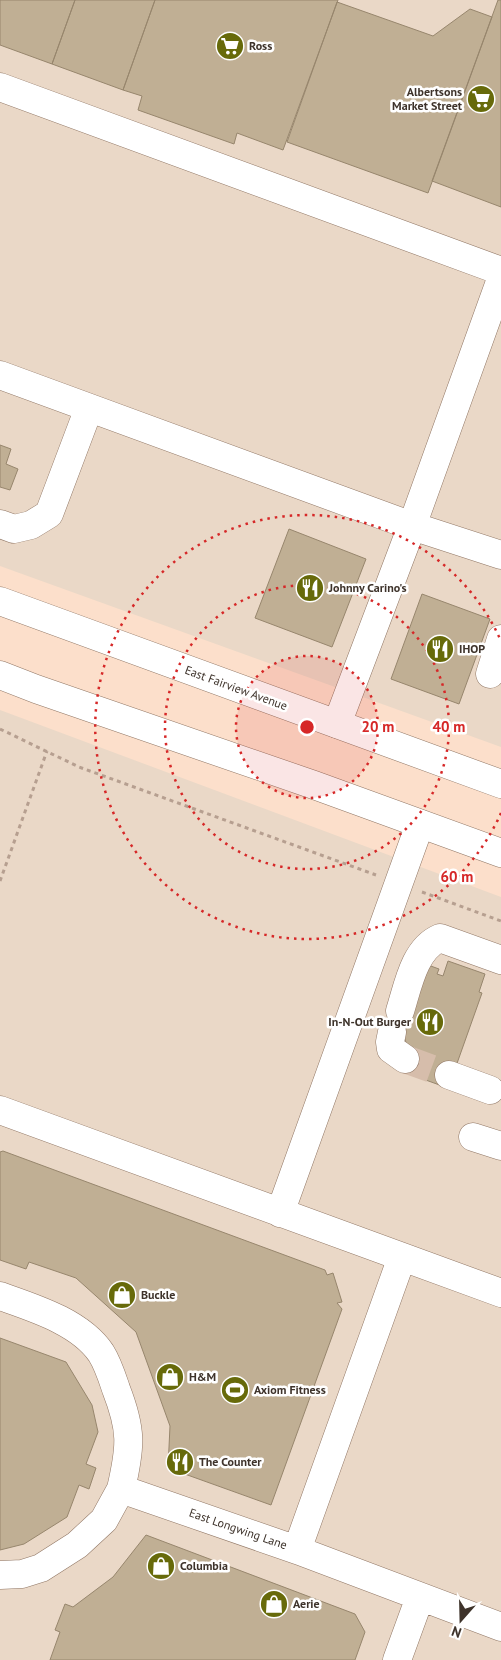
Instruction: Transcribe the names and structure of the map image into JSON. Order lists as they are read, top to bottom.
{
  "streets": {
    "main road": ["East Fairview Avenue", "East Longwing Lane"]
  },
  "places": {
    "supermarket": ["Ross", "Albertsons Market Street"],
    "restaurant": [
      "Johnny Carino's",
      "IHOP",
      "In-N-Out Burger",
      "The Counter"
    ],
    "shop": [
      "Buckle",
      "H&M",
      "Columbia",
      "Aerie"
    ],
    "sports": ["Axiom Fitness"]
  },
  "north": "bottom",
  "rings": ["20 m", "40 m", "60 m"]
}
